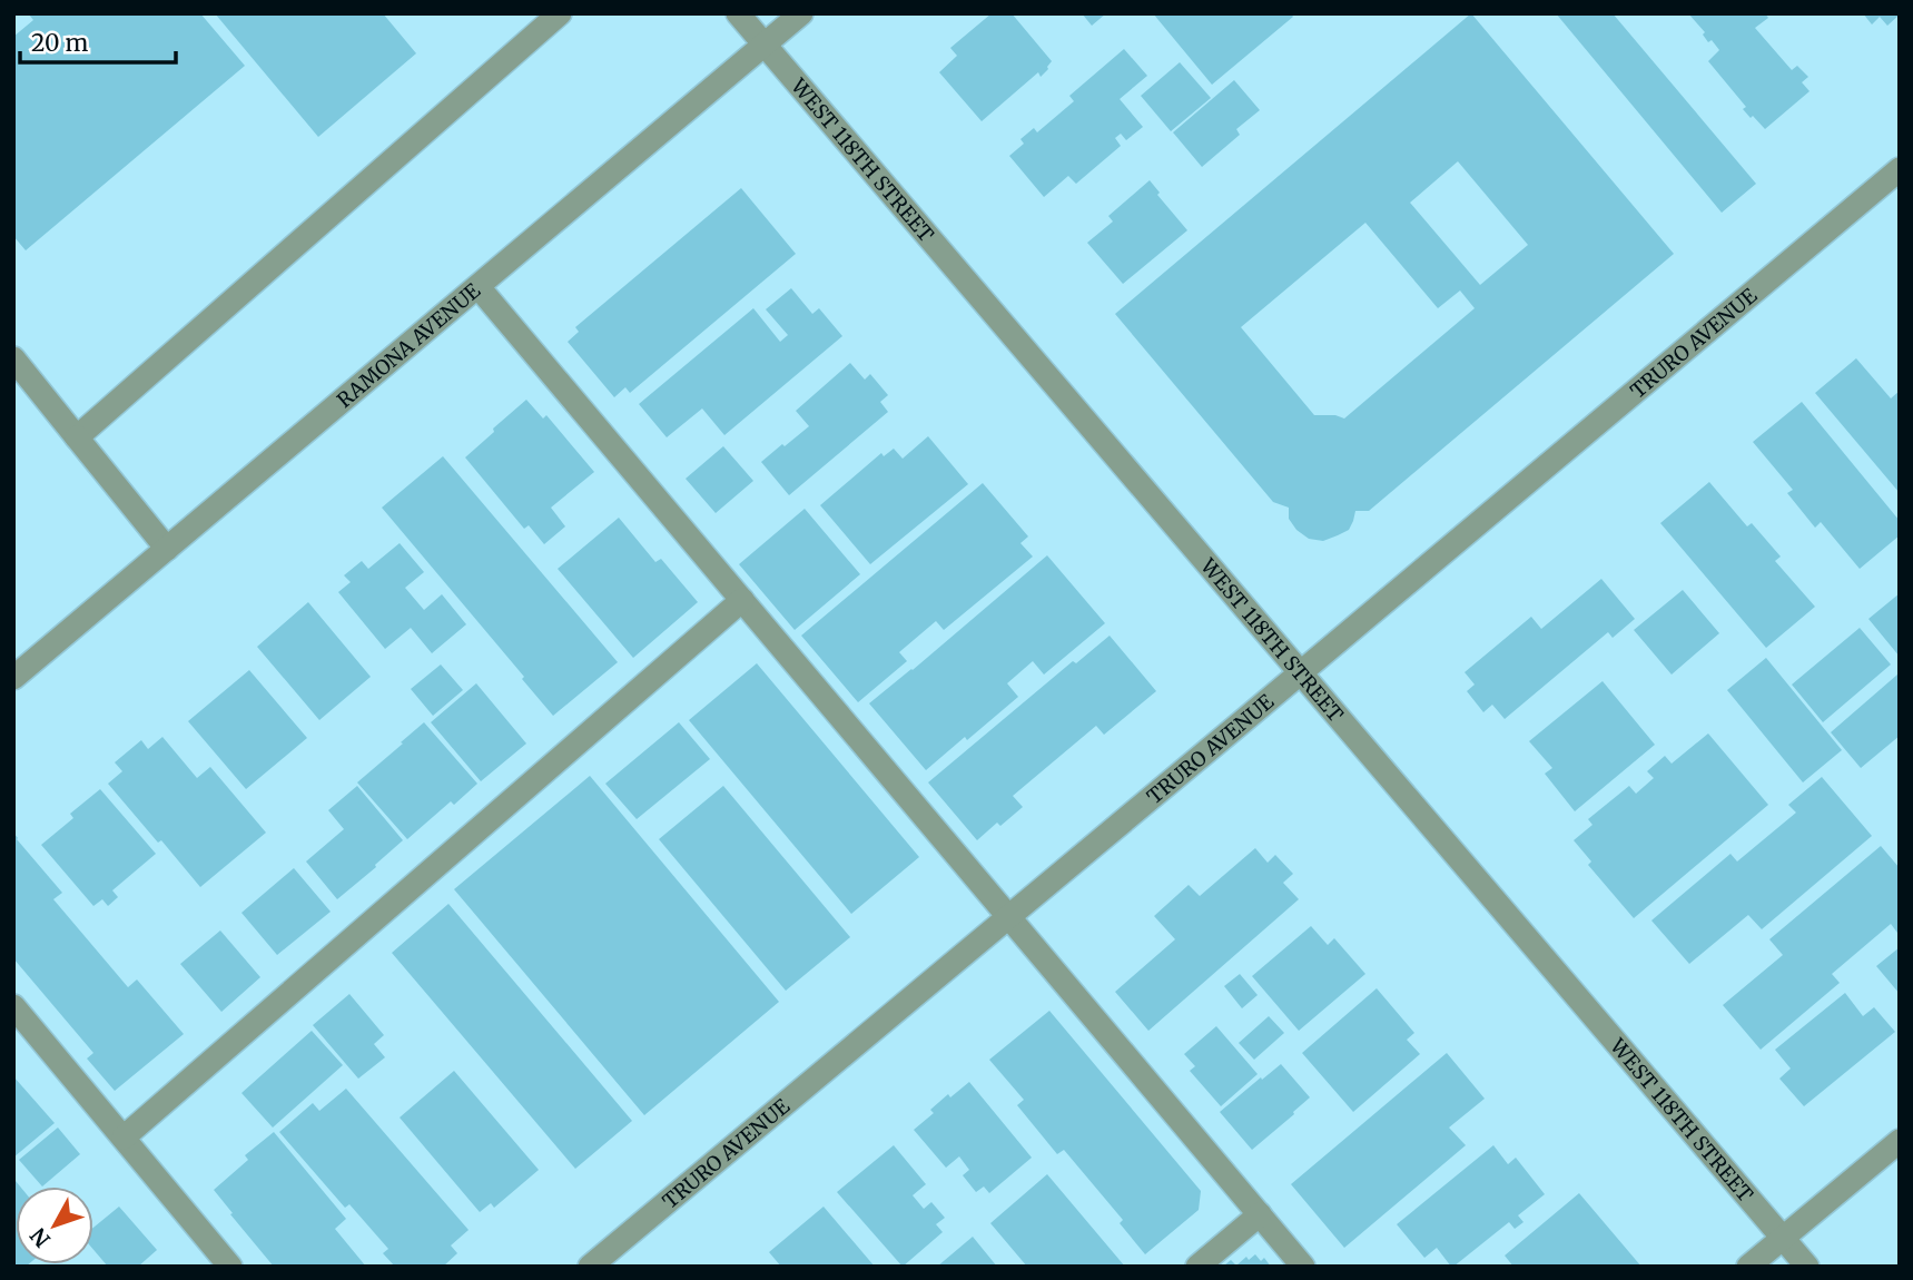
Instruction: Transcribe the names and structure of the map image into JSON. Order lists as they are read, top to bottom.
{
  "streets": {
    "street": ["WEST 118TH STREET", "TRURO AVENUE", "RAMONA AVENUE"]
  },
  "crossings": [
    ["WEST 118TH STREET", "TRURO AVENUE"],
    ["WEST 118TH STREET", "RAMONA AVENUE"]
  ],
  "scale_bar": "20 m",
  "north": "bottom left"
}
